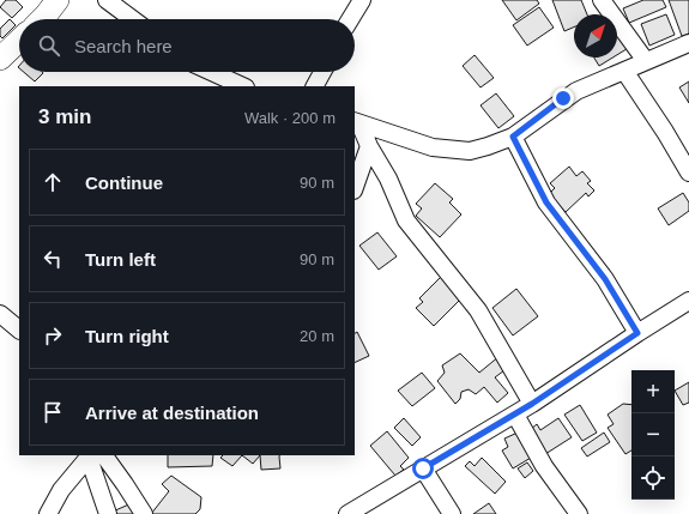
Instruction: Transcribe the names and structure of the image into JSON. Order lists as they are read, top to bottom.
{
  "north": "top right",
  "page": {
    "search": "Search here",
    "heading": ["3 min", "Walk · 200 m"],
    "list": [
      ["Continue", "90 m"],
      ["Turn left", "90 m"],
      ["Turn right", "20 m"],
      "Arrive at destination"
    ],
    "map_buttons": ["+", "−"]
  }
}
